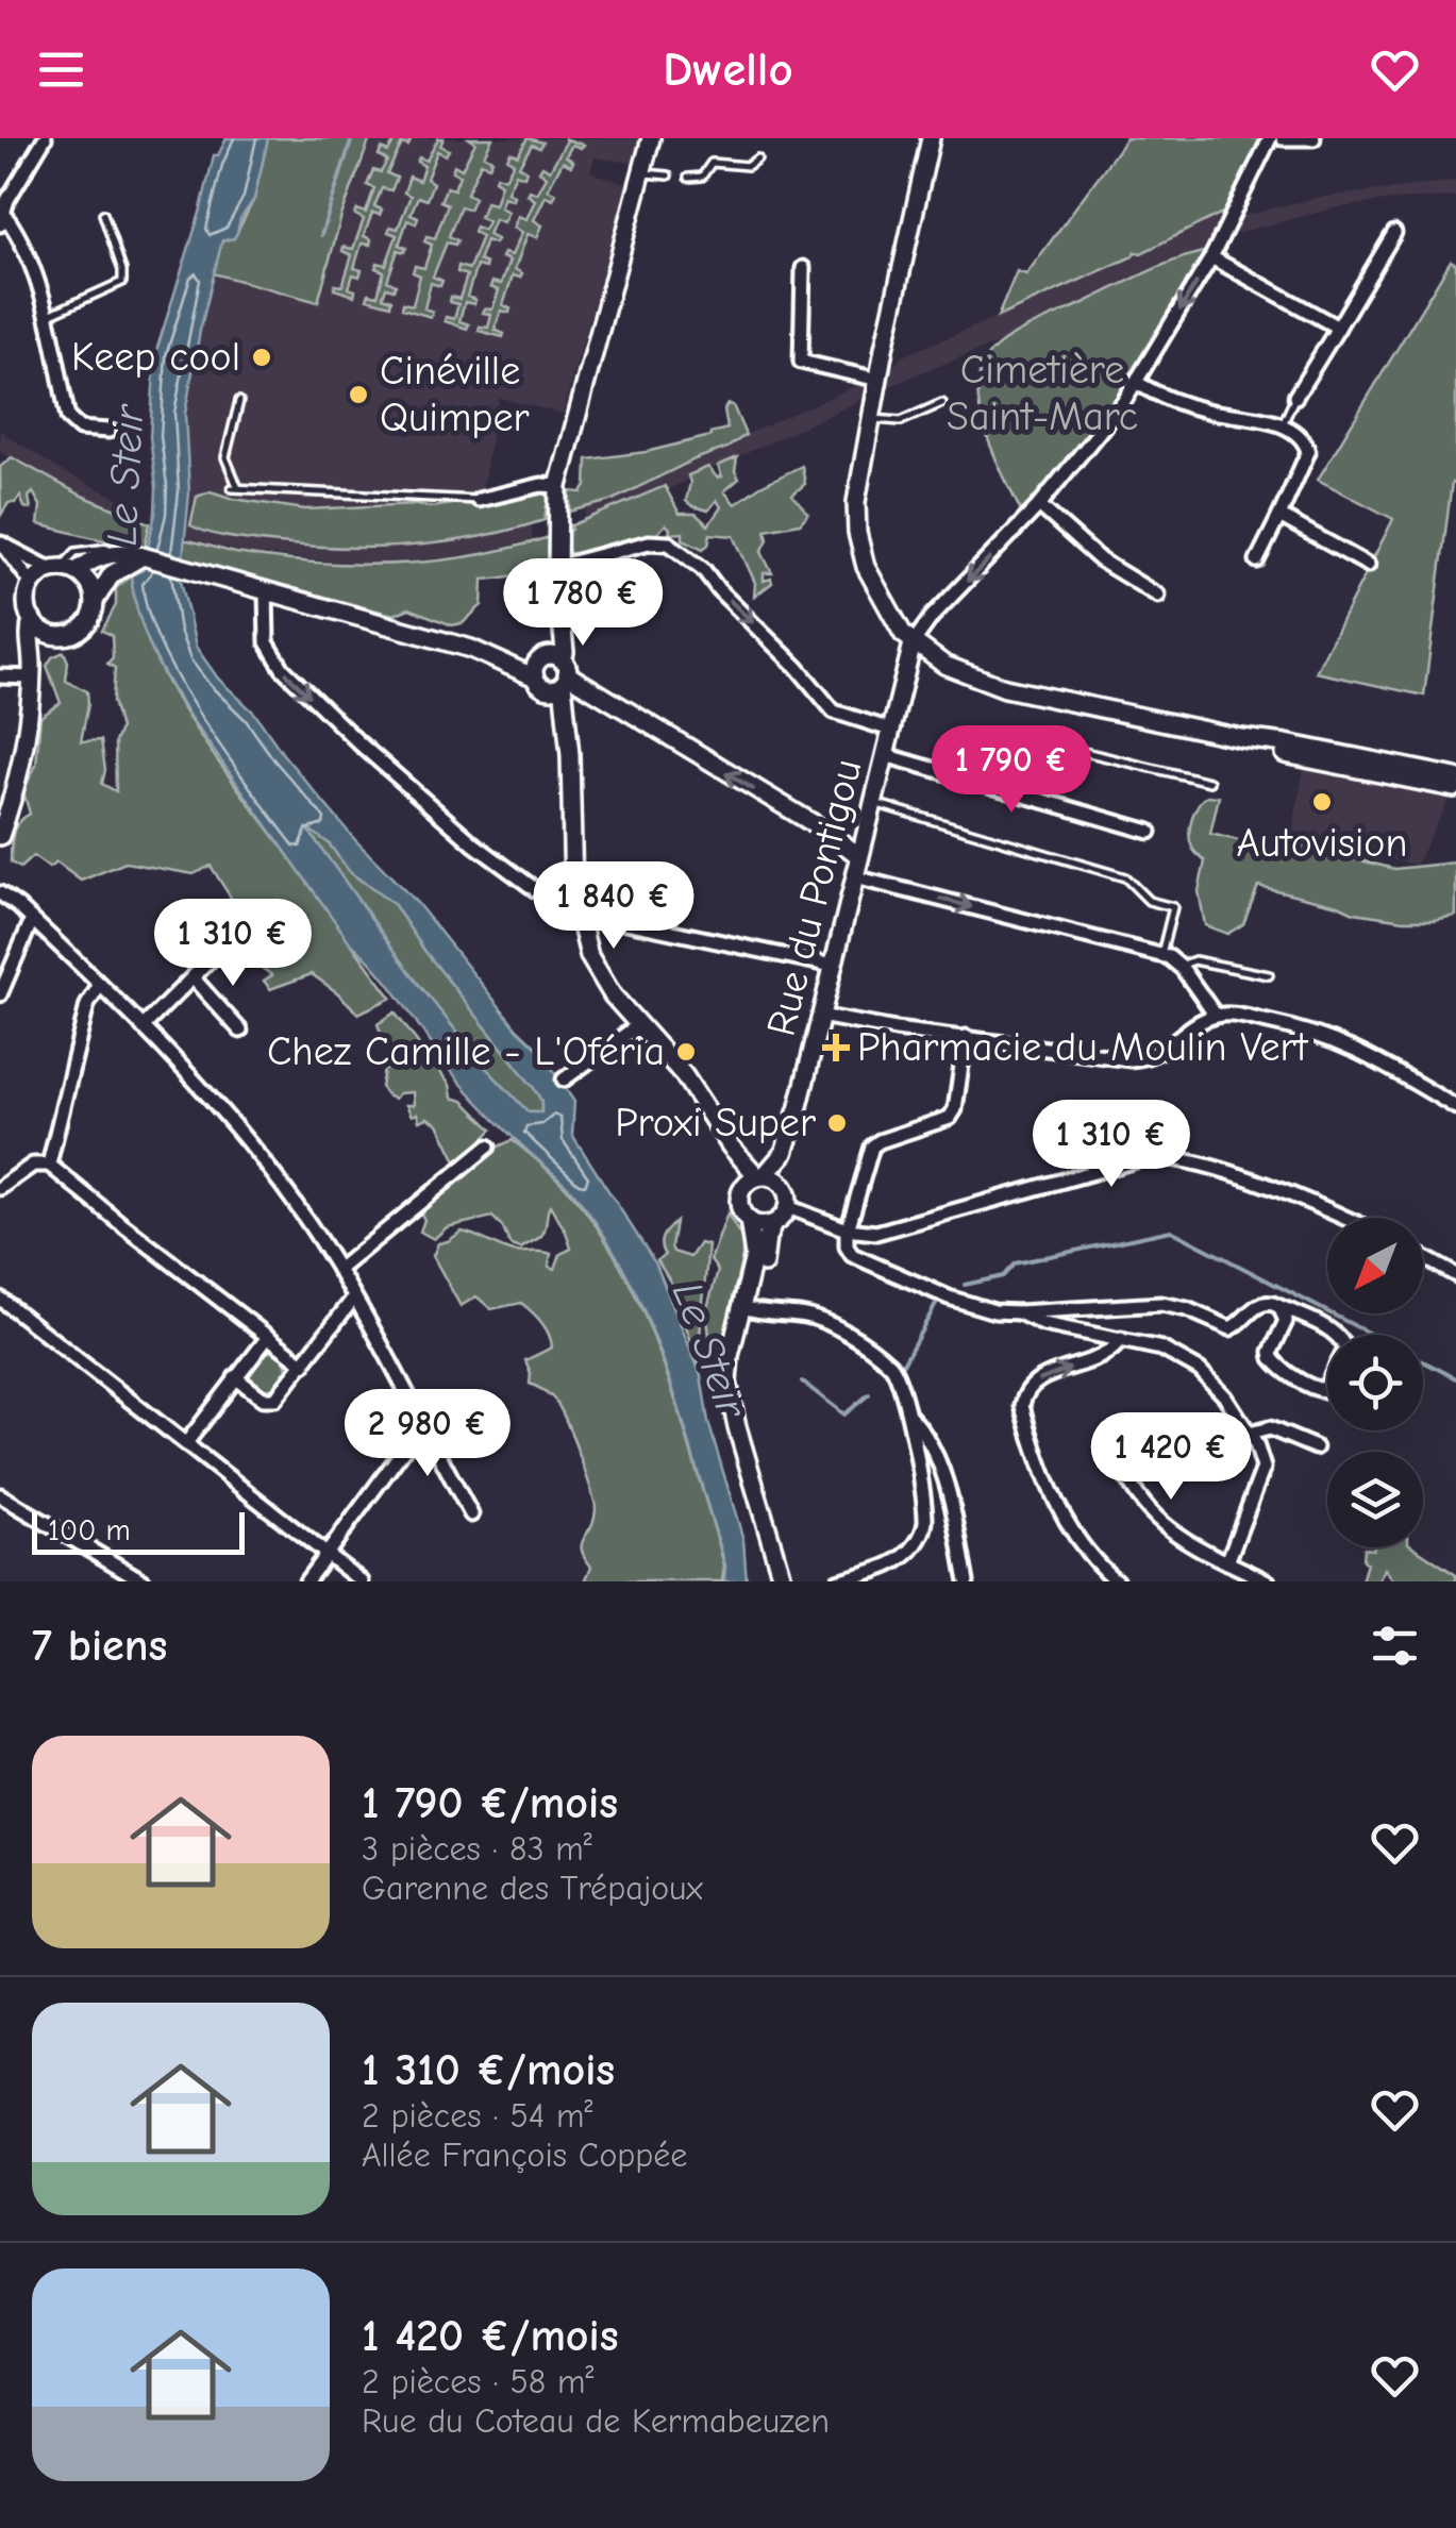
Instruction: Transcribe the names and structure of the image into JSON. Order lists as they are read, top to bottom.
{
  "streets": {
    "main road": ["Rue du Pontigou"]
  },
  "water": ["Le Steir"],
  "parks": ["Cimetière Saint-Marc"],
  "places": {
    "other": [
      "Keep cool",
      "Cinéville Quimper",
      "Autovision",
      "Chez Camille - L'Oféria",
      "Proxi Super"
    ],
    "health": ["Pharmacie du Moulin Vert"]
  },
  "scale_bar": "100 m",
  "north": "bottom left",
  "page": {
    "header": "Dwello",
    "price": [
      "1 780 €",
      "1 790 €",
      "1 840 €",
      "1 310 €",
      "1 310 €",
      "2 980 €",
      "1 420 €"
    ],
    "scale": "100 m",
    "heading": "7 biens",
    "list": [
      {
        "name": "1 790 €/mois",
        "note": "3 pièces · 83 m² · Garenne des Trépajoux"
      },
      {
        "name": "1 310 €/mois",
        "note": "2 pièces · 54 m² · Allée François Coppée"
      },
      {
        "name": "1 420 €/mois",
        "note": "2 pièces · 58 m² · Rue du Coteau de Kermabeuzen"
      }
    ]
  }
}
